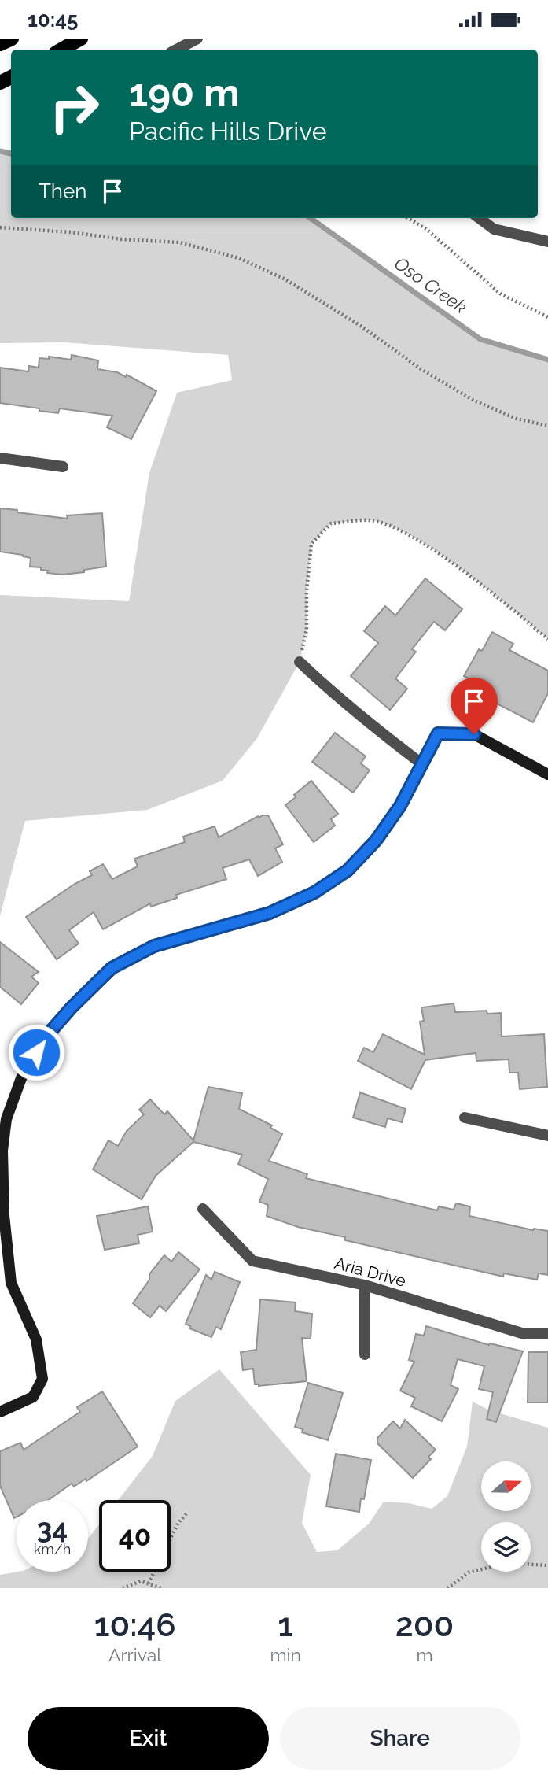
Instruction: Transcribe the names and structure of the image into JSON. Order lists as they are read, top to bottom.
{
  "streets": {
    "street": ["Aria Drive"]
  },
  "water": ["Oso Creek"],
  "north": "right",
  "page": {
    "status": "10:45",
    "turn": ["190 m", "Pacific Hills Drive"],
    "then": "Then",
    "speed": "34 km/h",
    "limit": "40",
    "eta": [
      "10:46",
      "Arrival",
      "1",
      "min",
      "200",
      "m"
    ],
    "buttons": ["Exit", "Share"]
  }
}
